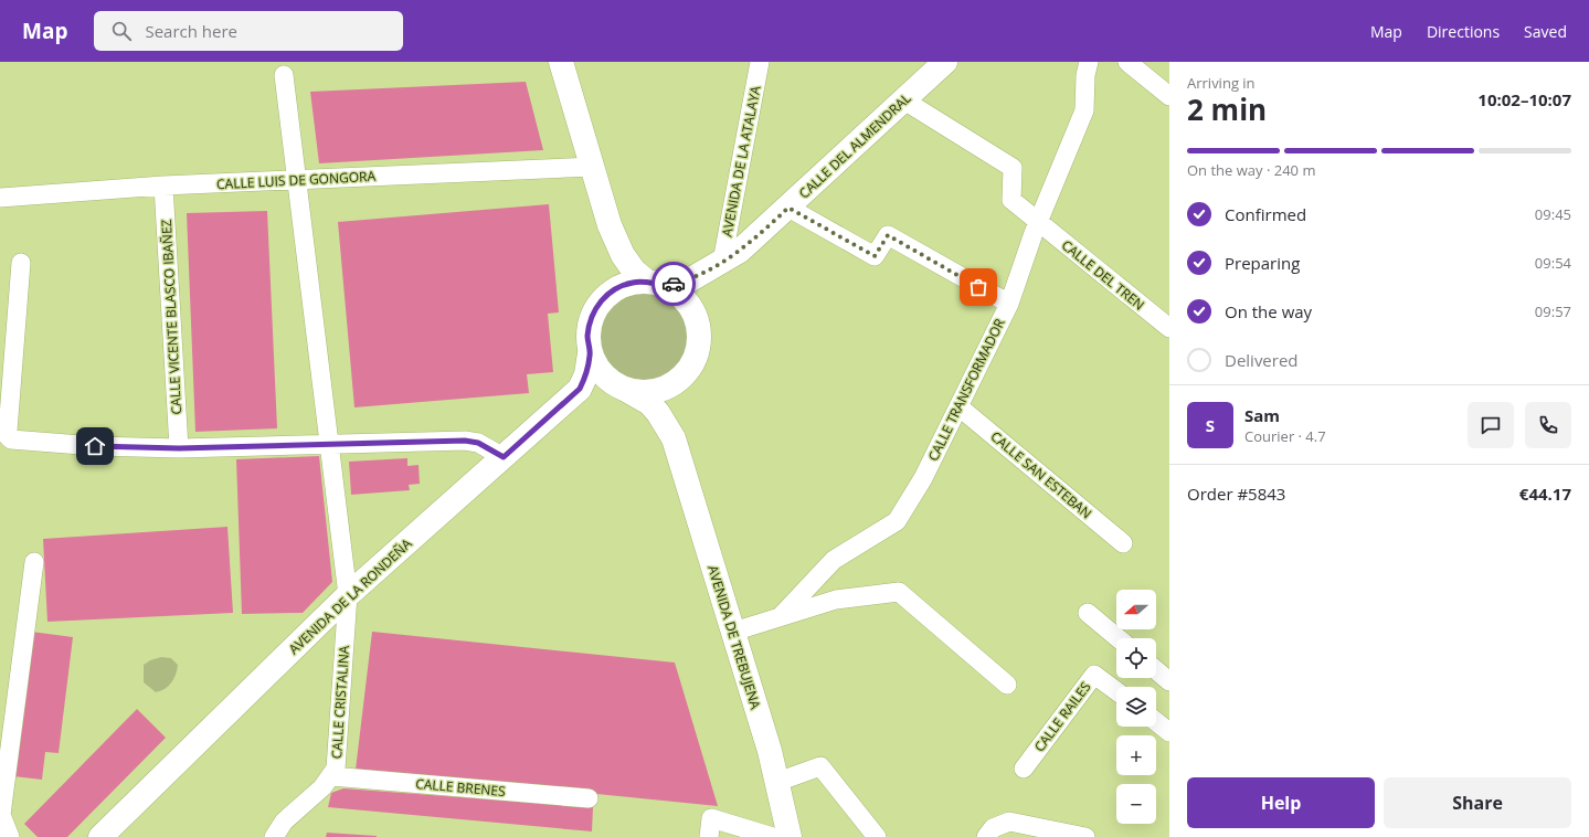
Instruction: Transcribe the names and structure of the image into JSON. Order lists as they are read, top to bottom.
{
  "streets": {
    "street": [
      "CALLE DEL ALMENDRAL",
      "AVENIDA DE LA ATALAYA",
      "CALLE LUIS DE GONGORA",
      "CALLE DEL TREN",
      "CALLE VICENTE BLASCO IBAÑEZ",
      "CALLE TRANSFORMADOR",
      "CALLE SAN ESTEBAN",
      "AVENIDA DE LA RONDEÑA",
      "AVENIDA DE TREBUJENA",
      "CALLE CRISTALINA",
      "CALLE RAILES",
      "CALLE BRENES"
    ]
  },
  "crossings": [
    ["CALLE DEL ALMENDRAL", "AVENIDA DE LA ATALAYA"],
    ["CALLE DEL ALMENDRAL", "CALLE DEL TREN"],
    ["CALLE DEL ALMENDRAL", "AVENIDA DE LA RONDEÑA"],
    ["CALLE DEL ALMENDRAL", "AVENIDA DE TREBUJENA"],
    ["CALLE LUIS DE GONGORA", "CALLE VICENTE BLASCO IBAÑEZ"],
    ["CALLE LUIS DE GONGORA", "CALLE CRISTALINA"],
    ["CALLE DEL TREN", "CALLE TRANSFORMADOR"],
    ["CALLE TRANSFORMADOR", "CALLE SAN ESTEBAN"],
    ["AVENIDA DE LA RONDEÑA", "AVENIDA DE TREBUJENA"],
    ["AVENIDA DE LA RONDEÑA", "CALLE CRISTALINA"],
    ["CALLE CRISTALINA", "CALLE BRENES"]
  ],
  "north": "left",
  "page": {
    "header": "Map",
    "search": "Search here",
    "nav": ["Map", "Directions", "Saved"],
    "heading": ["2 min", "Arriving in", "10:02–10:07"],
    "panel": [
      "Sam",
      "Courier · 4.7",
      "Order #5843",
      "€44.17"
    ],
    "bar": "On the way · 240 m",
    "list": [
      ["Confirmed", "09:45"],
      ["Preparing", "09:54"],
      ["On the way", "09:57"],
      "Delivered"
    ],
    "round": "S",
    "map_buttons": ["+", "−"],
    "buttons": ["Help", "Share"]
  }
}
